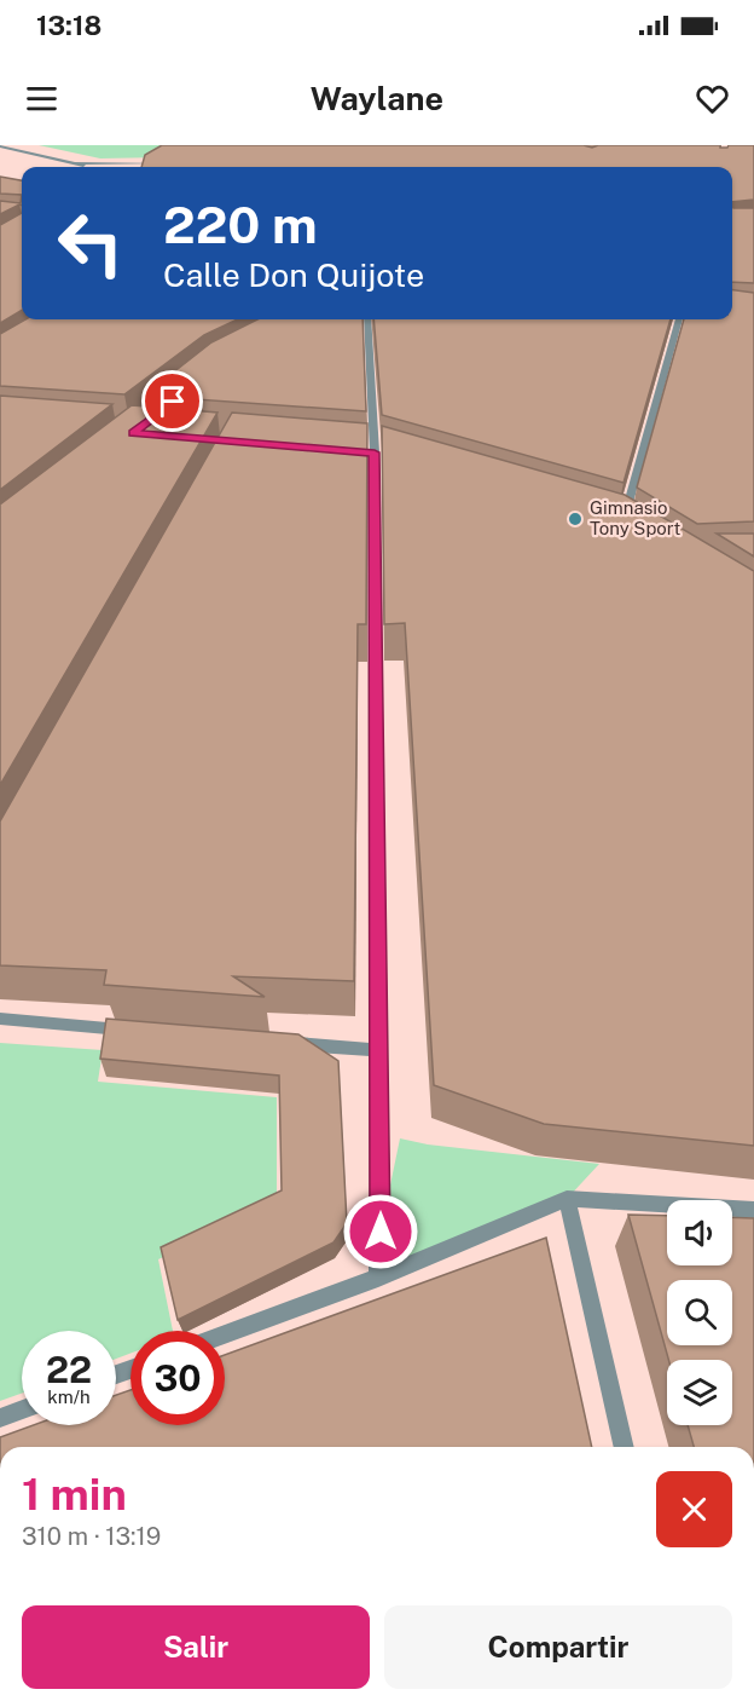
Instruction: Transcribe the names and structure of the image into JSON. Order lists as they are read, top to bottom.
{
  "places": ["Gimnasio Tony Sport"],
  "page": {
    "status": "13:18",
    "header": "Waylane",
    "turn": ["220 m", "Calle Don Quijote"],
    "speed": "22 km/h",
    "limit": "30",
    "heading": ["1 min", "310 m · 13:19"],
    "buttons": ["Salir", "Compartir"]
  }
}
